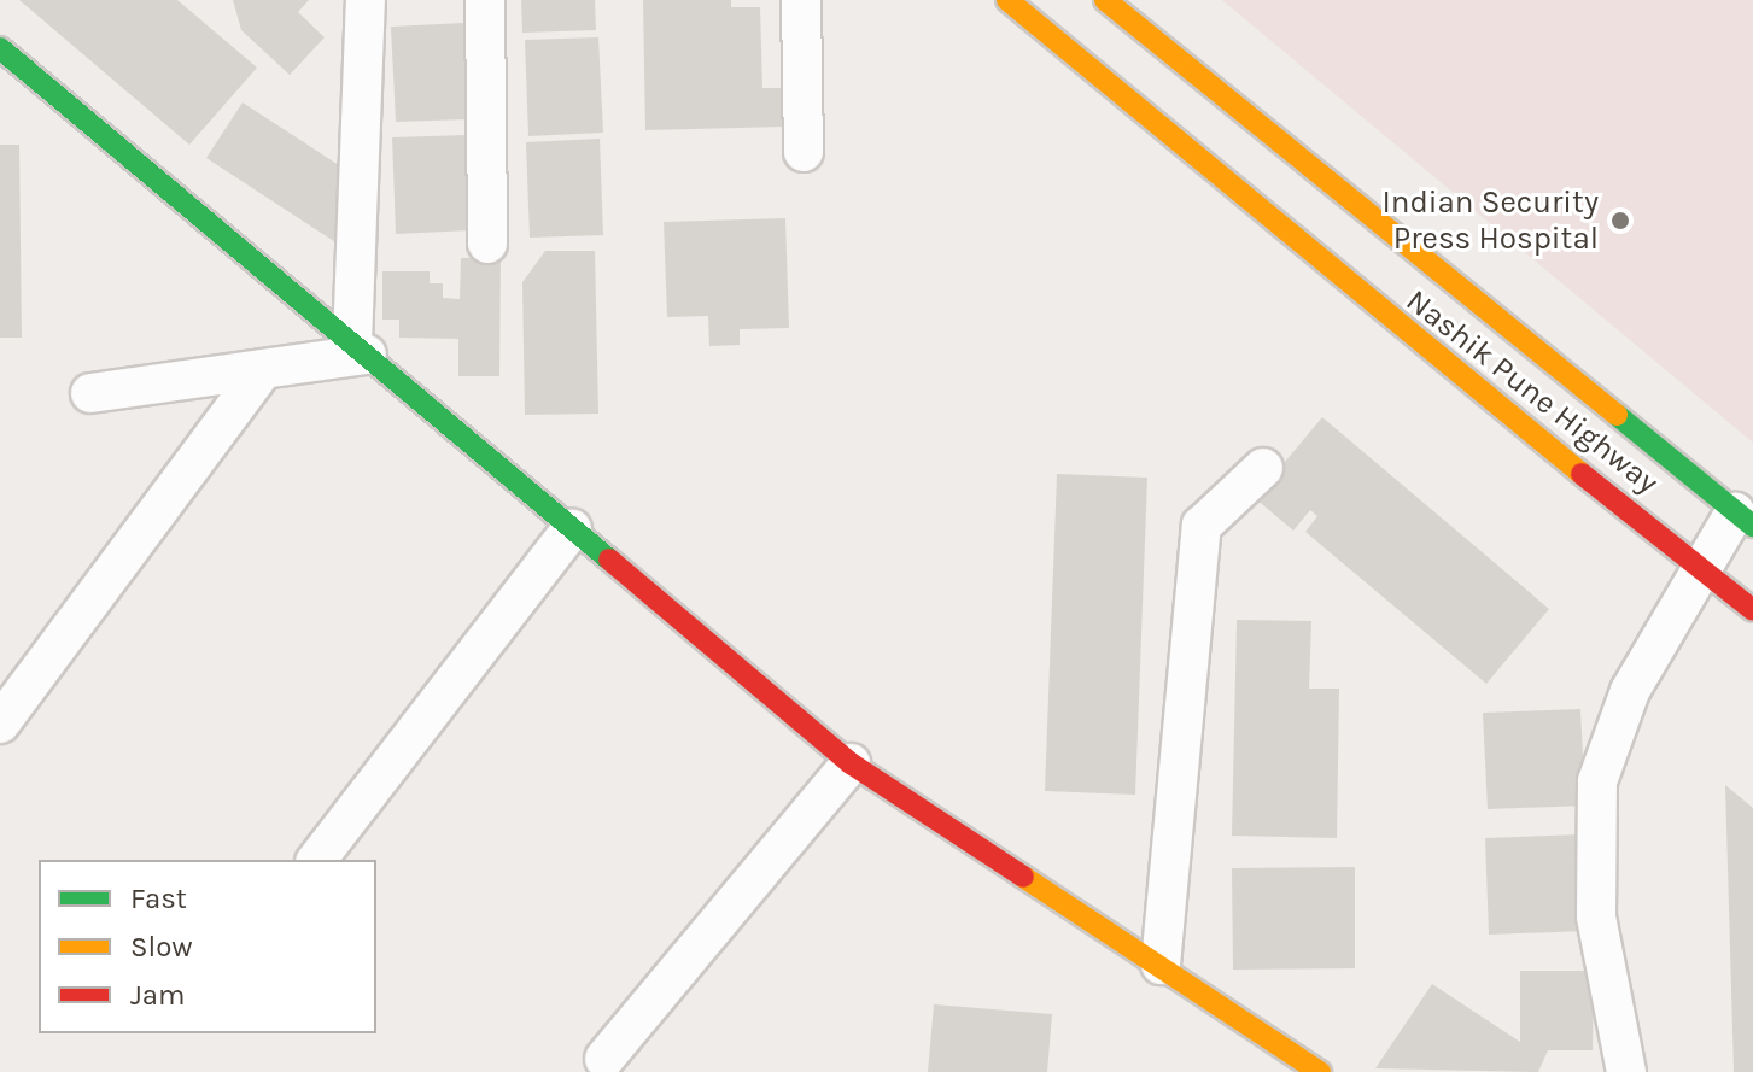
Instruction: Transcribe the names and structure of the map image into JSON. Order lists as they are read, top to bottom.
{
  "streets": {
    "main road": ["Nashik Pune Highway"]
  },
  "places": ["Indian Security Press Hospital"],
  "legend": ["Fast", "Slow", "Jam"]
}
